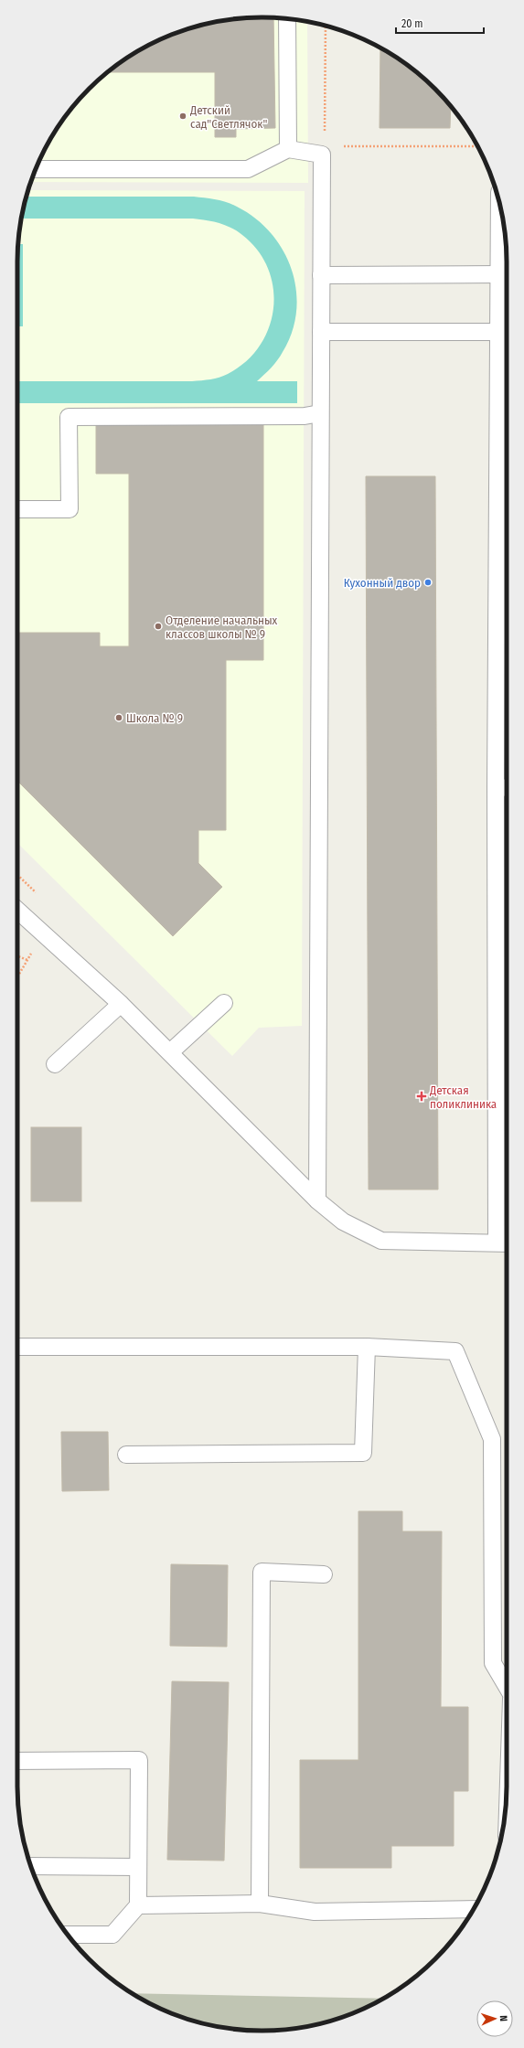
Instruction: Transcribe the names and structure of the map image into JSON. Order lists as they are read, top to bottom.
{
  "places": {
    "other": [
      "Детский сад\"Светлячок\"",
      "Кухонный двор",
      "Отделение начальных классов школы № 9",
      "Школа № 9"
    ],
    "health": ["Детская поликлиника"]
  },
  "scale_bar": "20 m",
  "north": "right"
}
